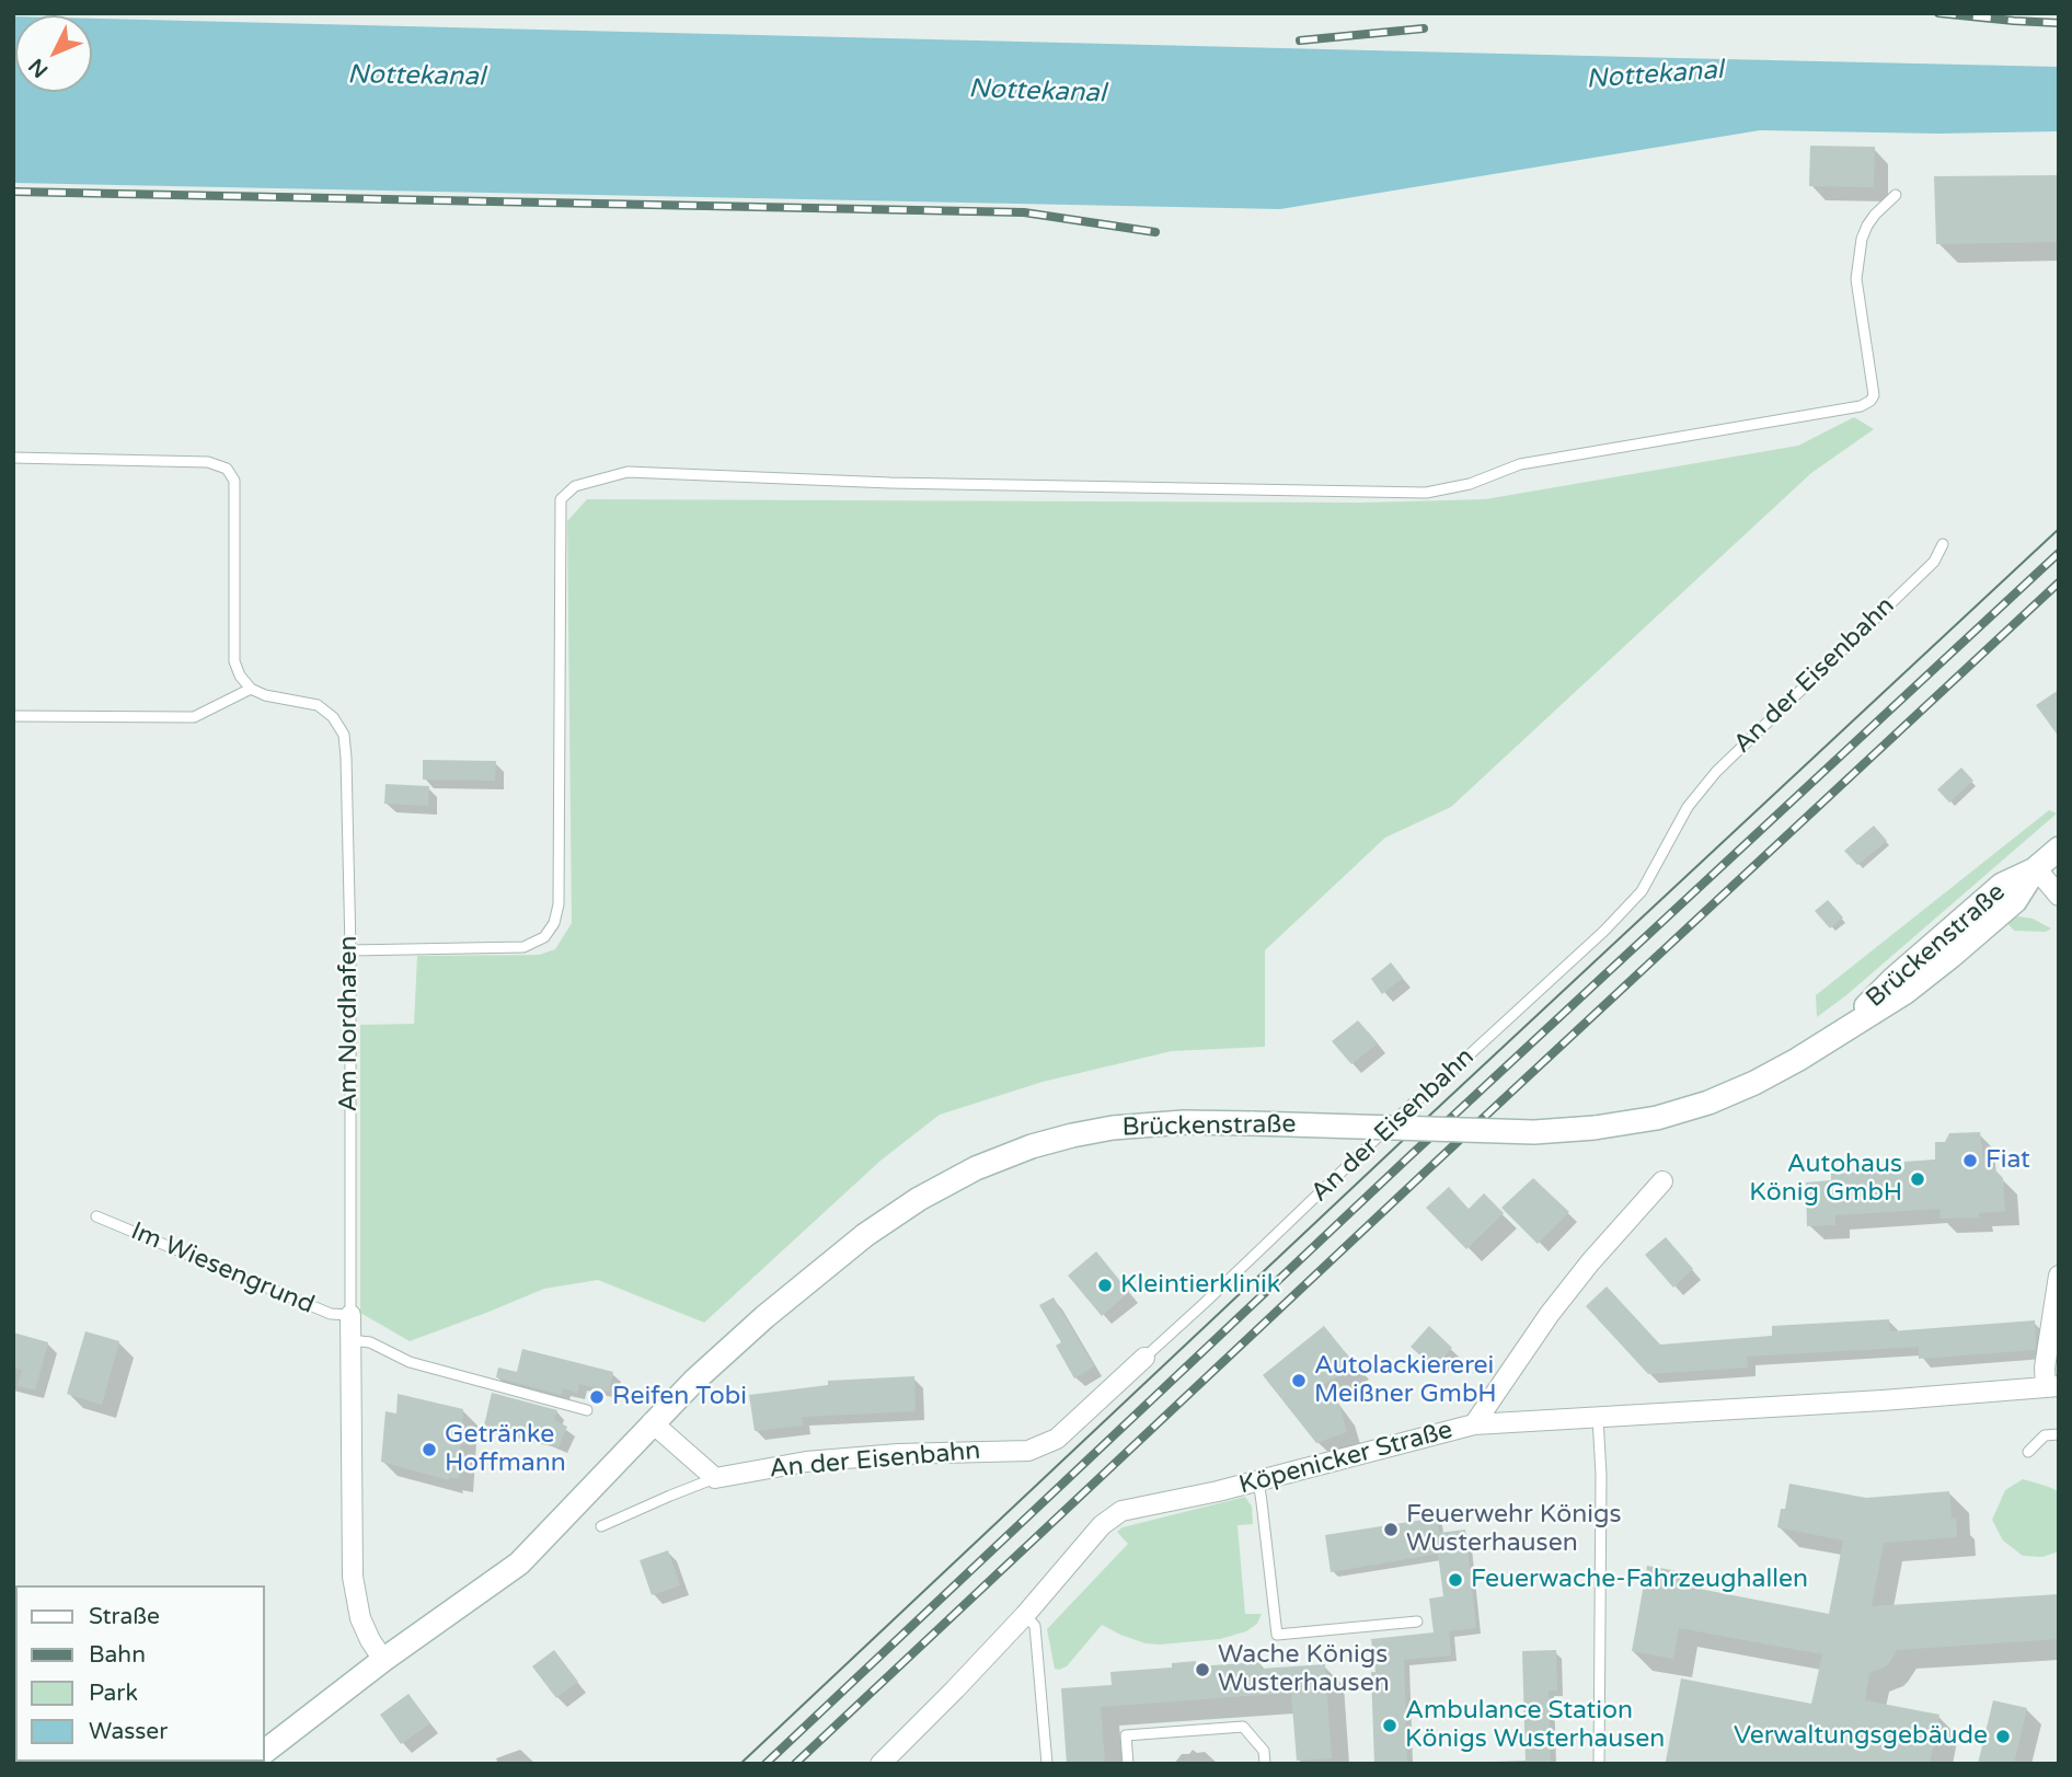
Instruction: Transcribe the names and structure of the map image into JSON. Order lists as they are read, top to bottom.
{
  "streets": {
    "main road": ["Brückenstraße"],
    "street": ["An der Eisenbahn", "Am Nordhafen", "Köpenicker Straße"],
    "lane": ["Im Wiesengrund"]
  },
  "crossings": [
    ["Am Nordhafen", "Im Wiesengrund"]
  ],
  "water": ["Nottekanal"],
  "places": [
    "Fiat",
    "Autohaus König GmbH",
    "Kleintierklinik",
    "Autolackiererei Meißner GmbH",
    "Reifen Tobi",
    "Getränke Hoffmann",
    "Feuerwehr Königs Wusterhausen",
    "Feuerwache-Fahrzeughallen",
    "Wache Königs Wusterhausen",
    "Ambulance Station Königs Wusterhausen",
    "Verwaltungsgebäude"
  ],
  "legend": [
    "Straße",
    "Bahn",
    "Park",
    "Wasser"
  ],
  "north": "bottom left"
}
